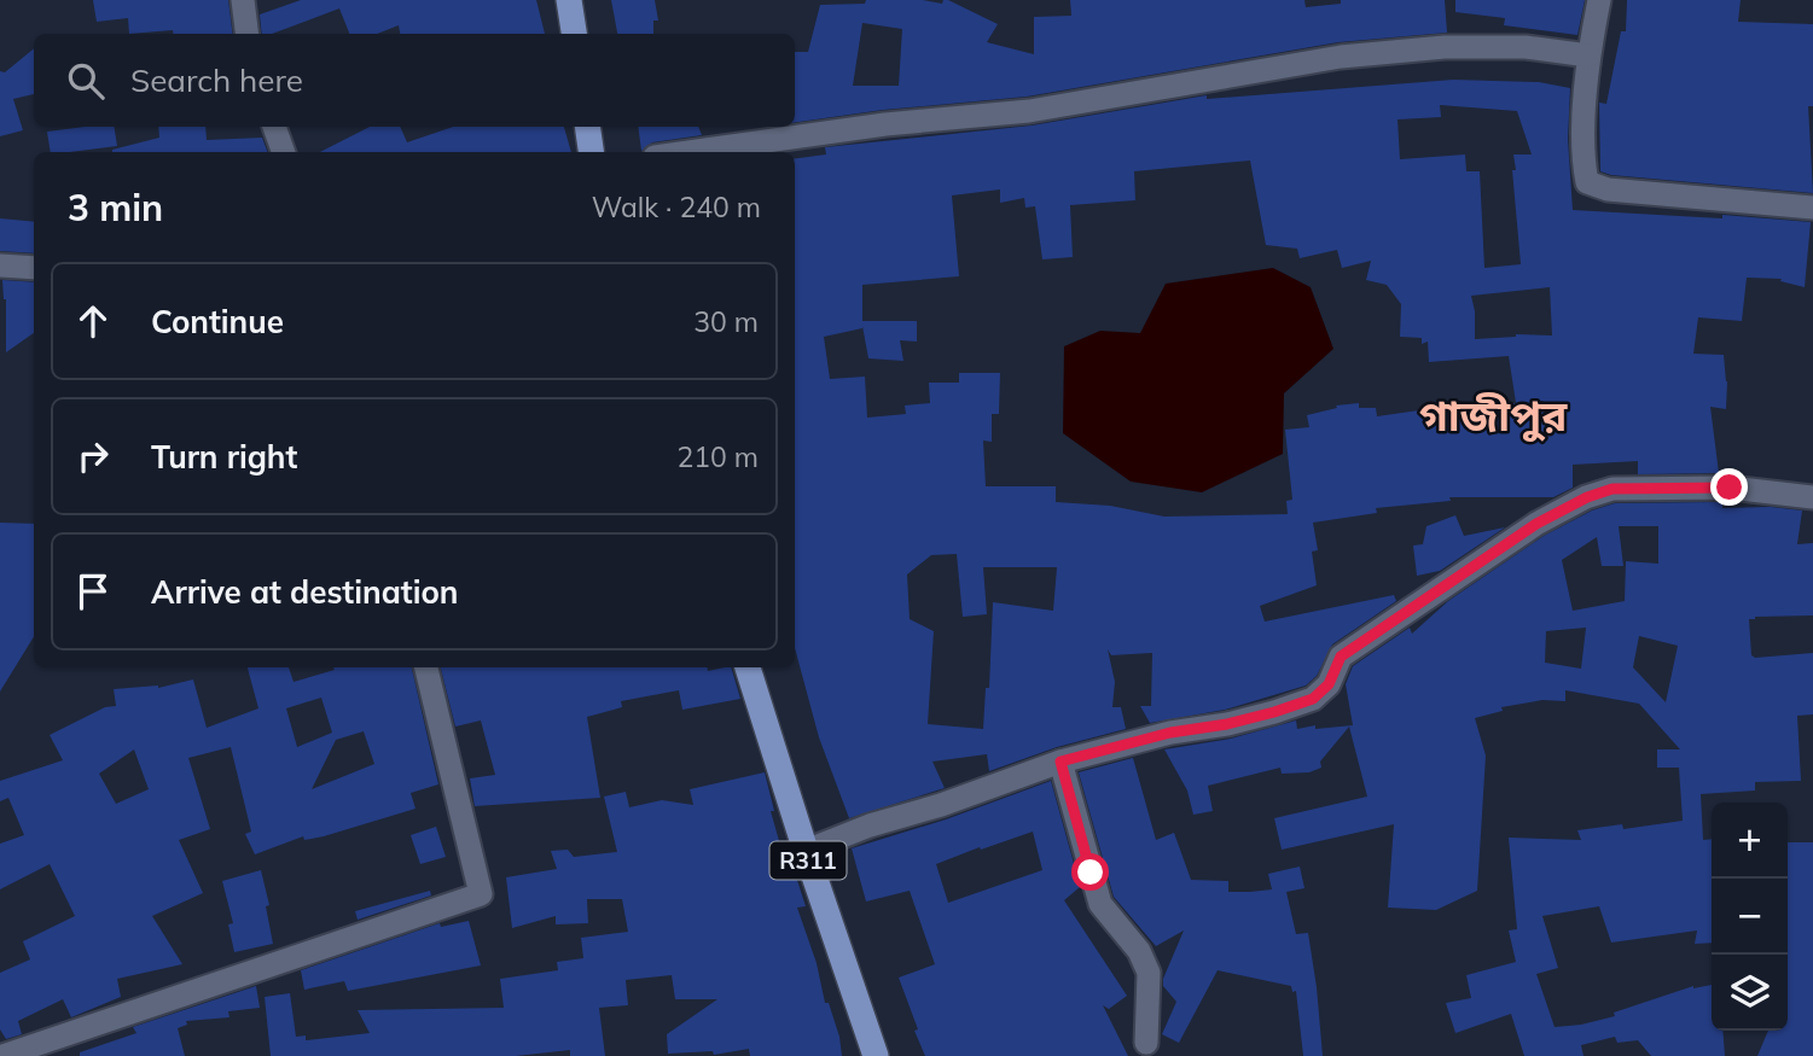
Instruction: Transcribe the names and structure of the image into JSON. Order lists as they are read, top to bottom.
{
  "streets": {
    "main road": ["R311"]
  },
  "districts": ["গাজীপুর"],
  "page": {
    "search": "Search here",
    "heading": ["3 min", "Walk · 240 m"],
    "list": [
      ["Continue", "30 m"],
      ["Turn right", "210 m"],
      "Arrive at destination"
    ],
    "map_buttons": ["+", "−"]
  }
}
